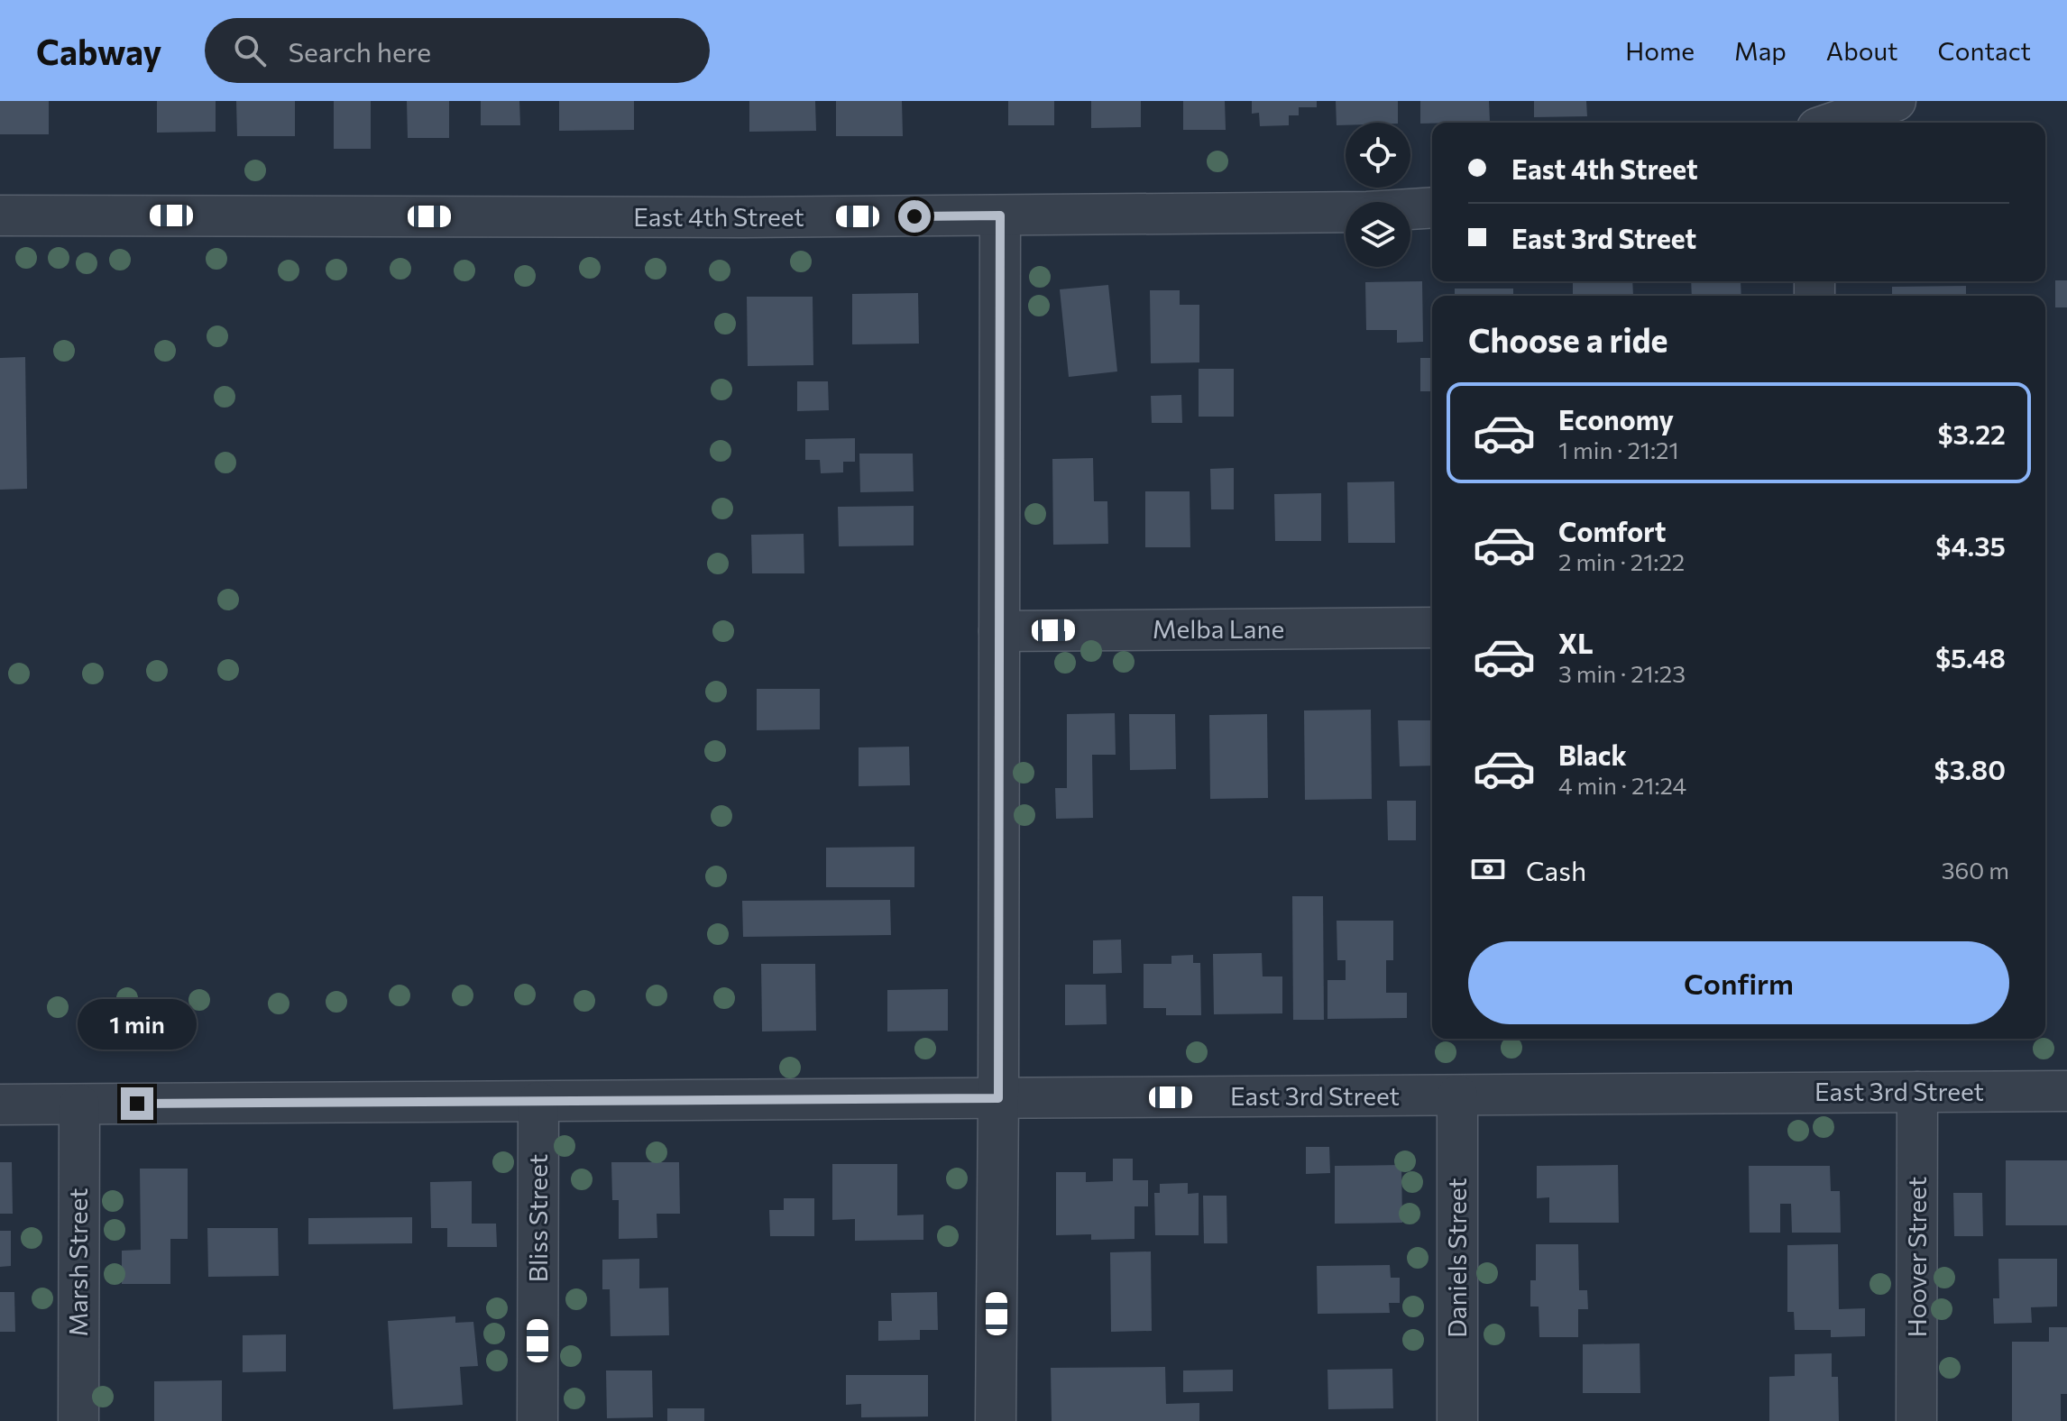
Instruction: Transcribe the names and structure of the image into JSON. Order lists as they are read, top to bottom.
{
  "streets": {
    "street": [
      "East 4th Street",
      "Melba Lane",
      "East 3rd Street",
      "Bliss Street",
      "Hoover Street",
      "Daniels Street",
      "Marsh Street"
    ]
  },
  "crossings": [
    ["East 3rd Street", "Bliss Street"],
    ["East 3rd Street", "Hoover Street"],
    ["East 3rd Street", "Daniels Street"],
    ["East 3rd Street", "Marsh Street"]
  ],
  "page": {
    "header": "Cabway",
    "search": "Search here",
    "nav": [
      "Home",
      "Map",
      "About",
      "Contact"
    ],
    "banner": ["East 4th Street", "East 3rd Street"],
    "heading": "Choose a ride",
    "list": [
      {
        "name": "Economy",
        "note": "1 min · 21:21",
        "value": "$3.22"
      },
      {
        "name": "Comfort",
        "note": "2 min · 21:22",
        "value": "$4.35"
      },
      {
        "name": "XL",
        "note": "3 min · 21:23",
        "value": "$5.48"
      },
      {
        "name": "Black",
        "note": "4 min · 21:24",
        "value": "$3.80"
      }
    ],
    "pay": ["Cash", "360 m"],
    "buttons": "Confirm",
    "bubble": "1 min"
  }
}
